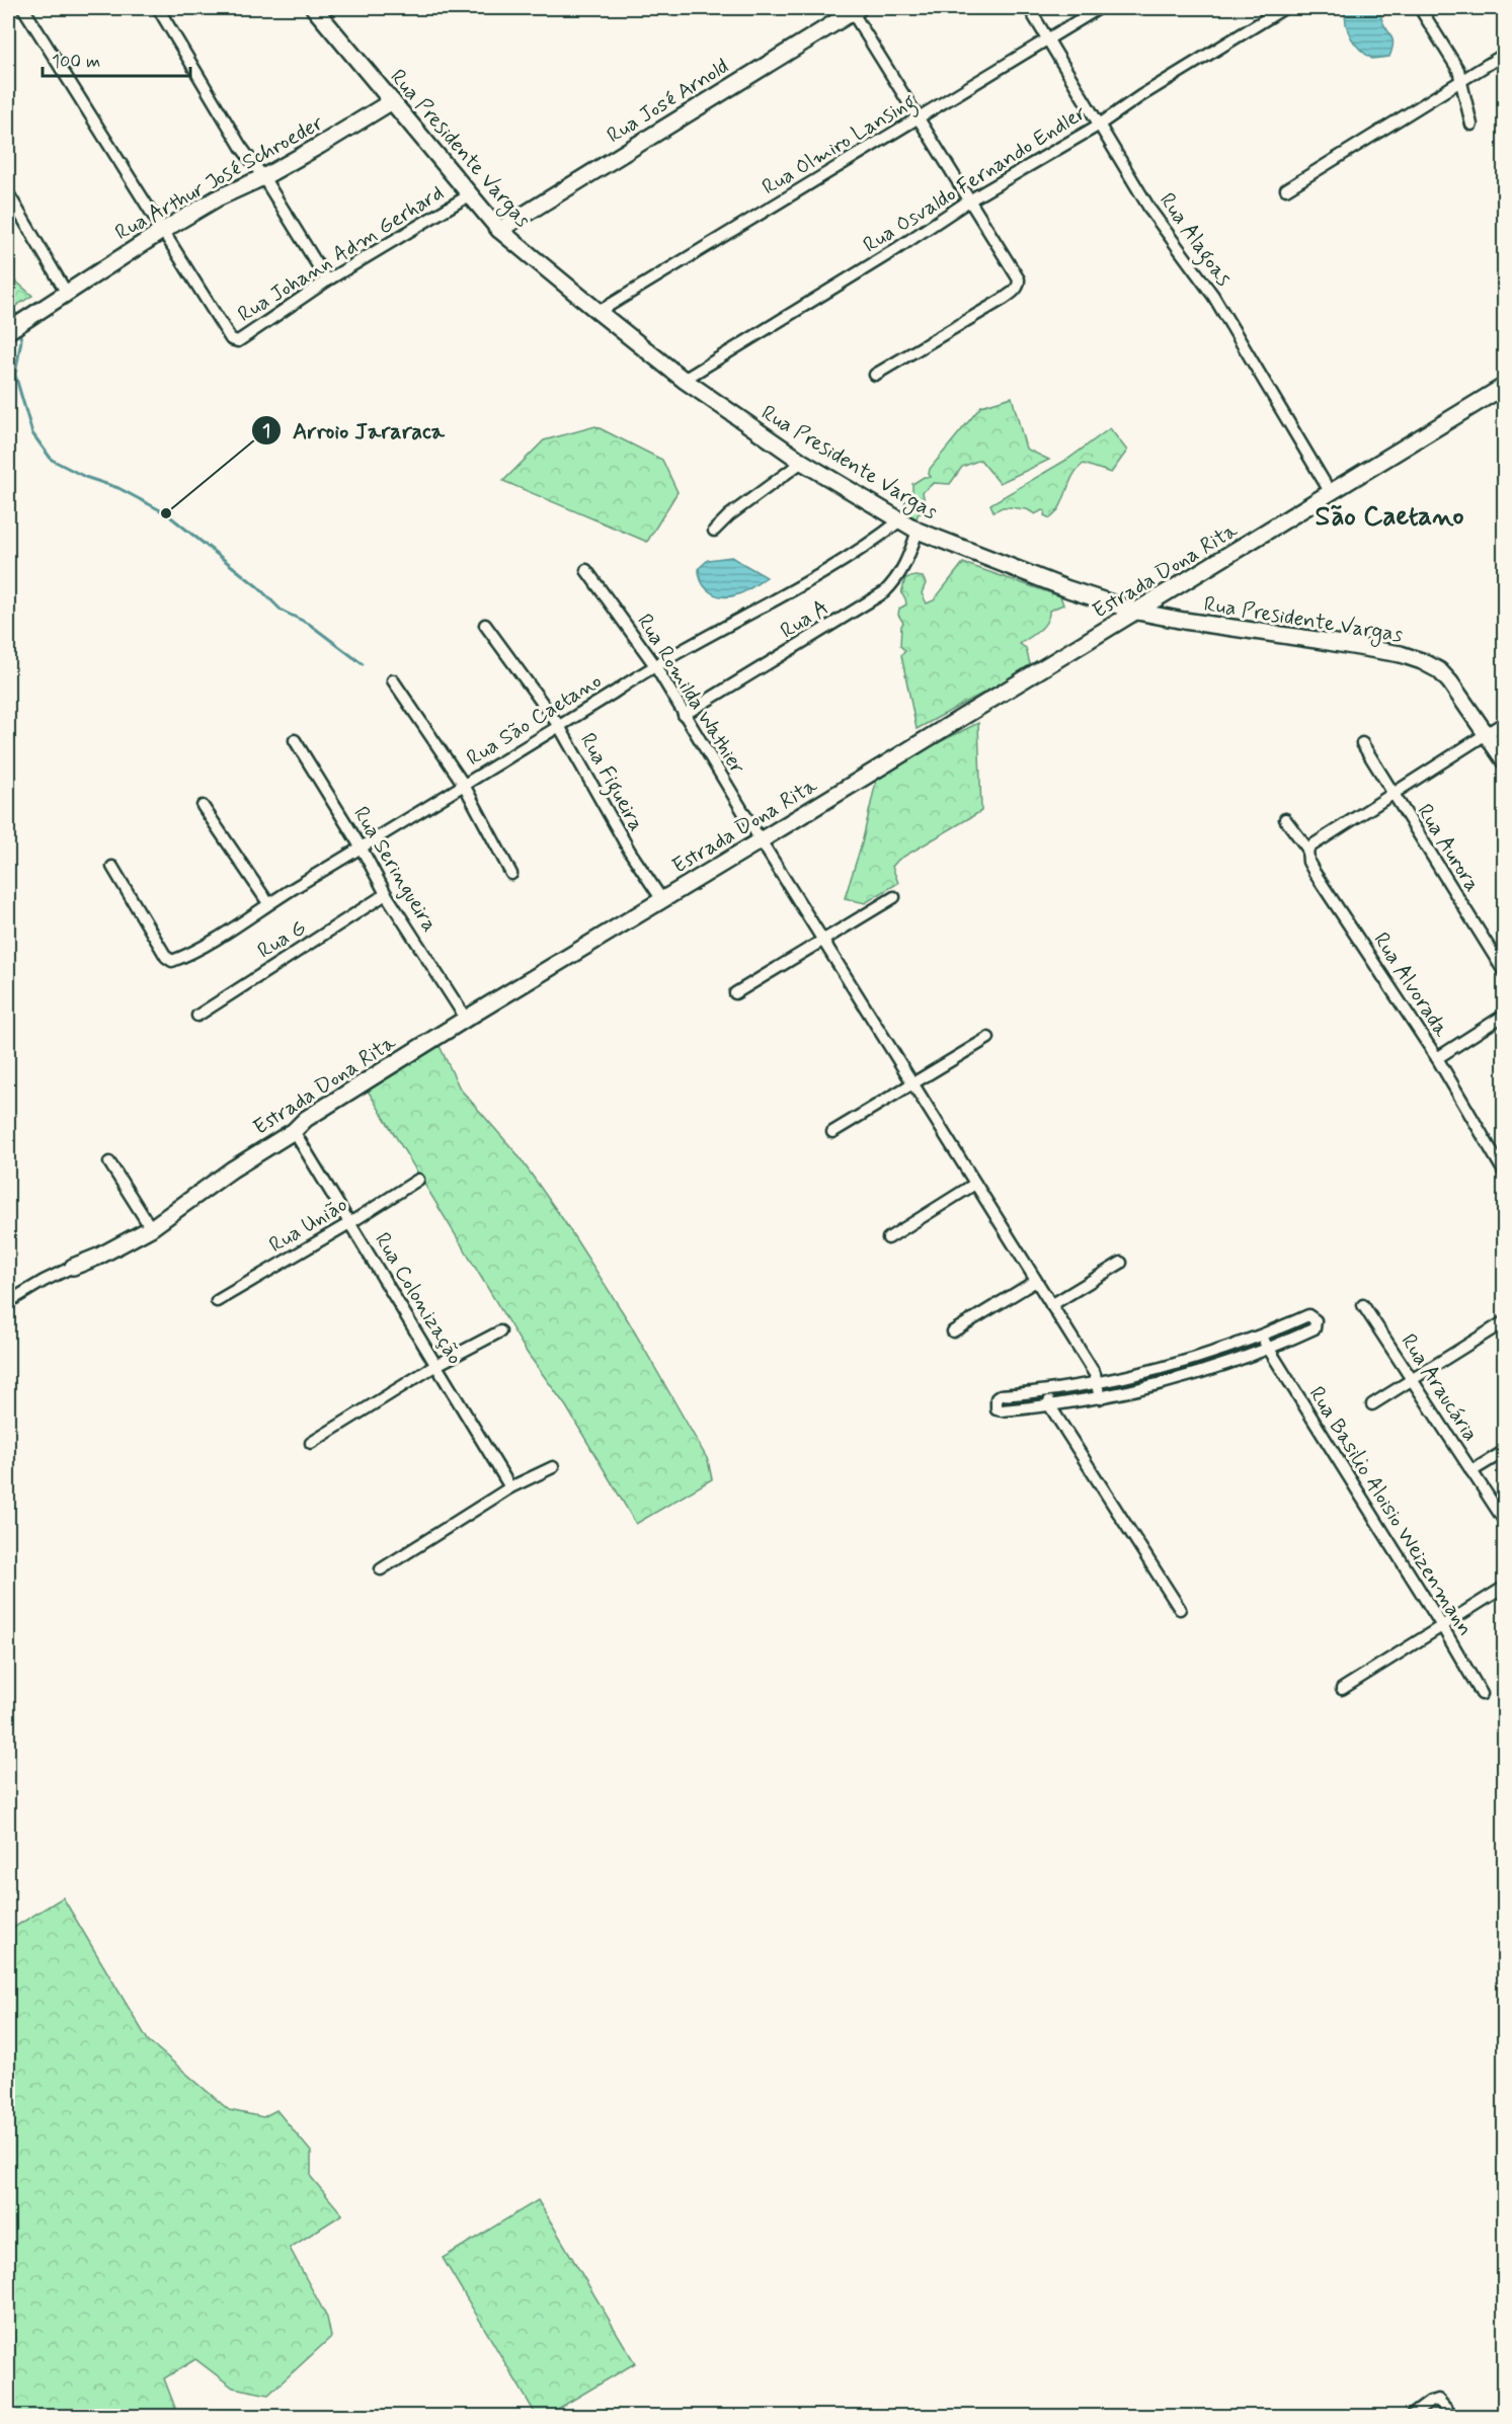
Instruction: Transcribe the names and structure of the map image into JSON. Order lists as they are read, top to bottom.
{
  "streets": {
    "street": [
      "Rua José Arnold",
      "Rua Olmiro Lansing",
      "Rua Presidente Vargas",
      "Rua Arthur José Schroeder",
      "Rua Osvaldo Fernando Endler",
      "Rua Alagoas",
      "Rua Johann Adm Gerhard",
      "Estrada Dona Rita",
      "Rua A",
      "Rua Romilda Wathier",
      "Rua São Caetano",
      "Rua Figueira",
      "Rua Aurora",
      "Rua Seringueira",
      "Rua G",
      "Rua Alvorada",
      "Rua União",
      "Rua Colonização",
      "Rua Araucária",
      "Rua Basilio Aloisio Weizenmann"
    ]
  },
  "crossings": [
    ["Rua José Arnold", "Rua Presidente Vargas"],
    ["Rua Olmiro Lansing", "Rua Presidente Vargas"],
    ["Rua Olmiro Lansing", "Rua Alagoas"],
    ["Rua Presidente Vargas", "Rua Arthur José Schroeder"],
    ["Rua Presidente Vargas", "Rua Osvaldo Fernando Endler"],
    ["Rua Presidente Vargas", "Rua Johann Adm Gerhard"],
    ["Rua Presidente Vargas", "Estrada Dona Rita"],
    ["Rua Presidente Vargas", "Rua A"],
    ["Rua Presidente Vargas", "Rua São Caetano"],
    ["Rua Arthur José Schroeder", "Rua Johann Adm Gerhard"],
    ["Rua Osvaldo Fernando Endler", "Rua Alagoas"],
    ["Rua Alagoas", "Estrada Dona Rita"],
    ["Estrada Dona Rita", "Rua Romilda Wathier"],
    ["Estrada Dona Rita", "Rua Figueira"],
    ["Estrada Dona Rita", "Rua Seringueira"],
    ["Estrada Dona Rita", "Rua Colonização"],
    ["Rua A", "Rua Romilda Wathier"],
    ["Rua Romilda Wathier", "Rua São Caetano"],
    ["Rua São Caetano", "Rua Figueira"],
    ["Rua São Caetano", "Rua Seringueira"],
    ["Rua Seringueira", "Rua G"],
    ["Rua União", "Rua Colonização"]
  ],
  "districts": ["São Caetano"],
  "places": ["Arroio Jararaca"],
  "scale_bar": "100 m"
}
